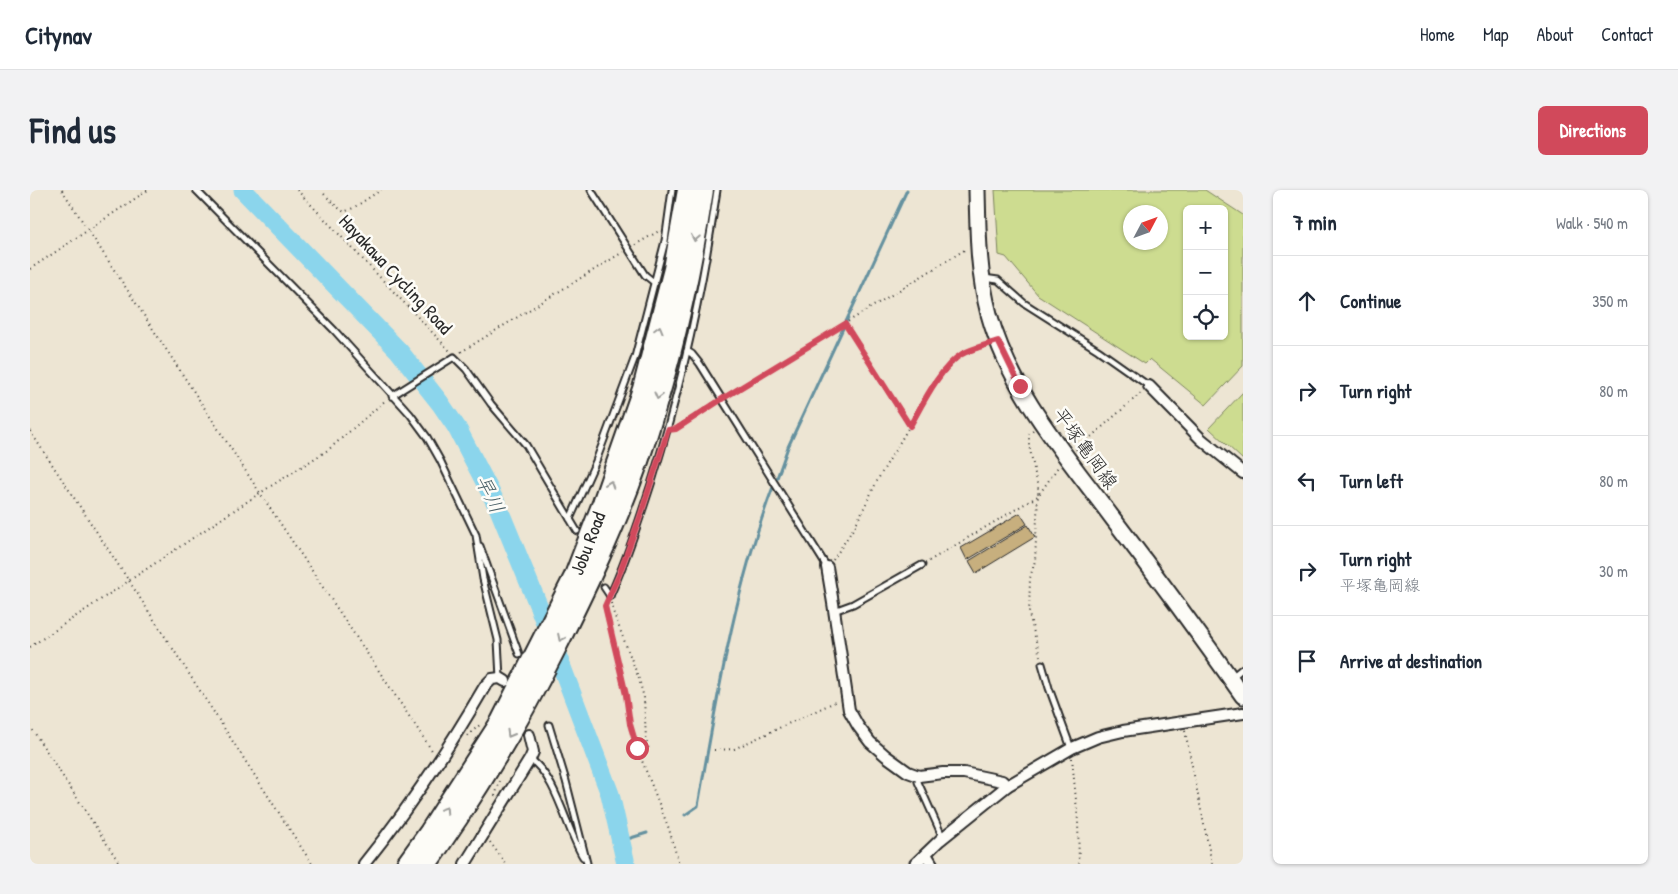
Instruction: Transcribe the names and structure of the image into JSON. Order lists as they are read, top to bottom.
{
  "streets": {
    "highway": ["Jobu Road"],
    "main road": ["平塚亀岡線"],
    "path": ["Hayakawa Cycling Road"]
  },
  "water": ["早川"],
  "north": "top right",
  "page": {
    "header": "Citynav",
    "nav": [
      "Home",
      "Map",
      "About",
      "Contact"
    ],
    "buttons": "Directions",
    "title": "Find us",
    "heading": ["7 min", "Walk · 540 m"],
    "map_buttons": ["+", "−"],
    "list": [
      ["Continue", "350 m"],
      ["Turn right", "80 m"],
      ["Turn left", "80 m"],
      ["Turn right", "平塚亀岡線", "30 m"],
      "Arrive at destination"
    ]
  }
}
